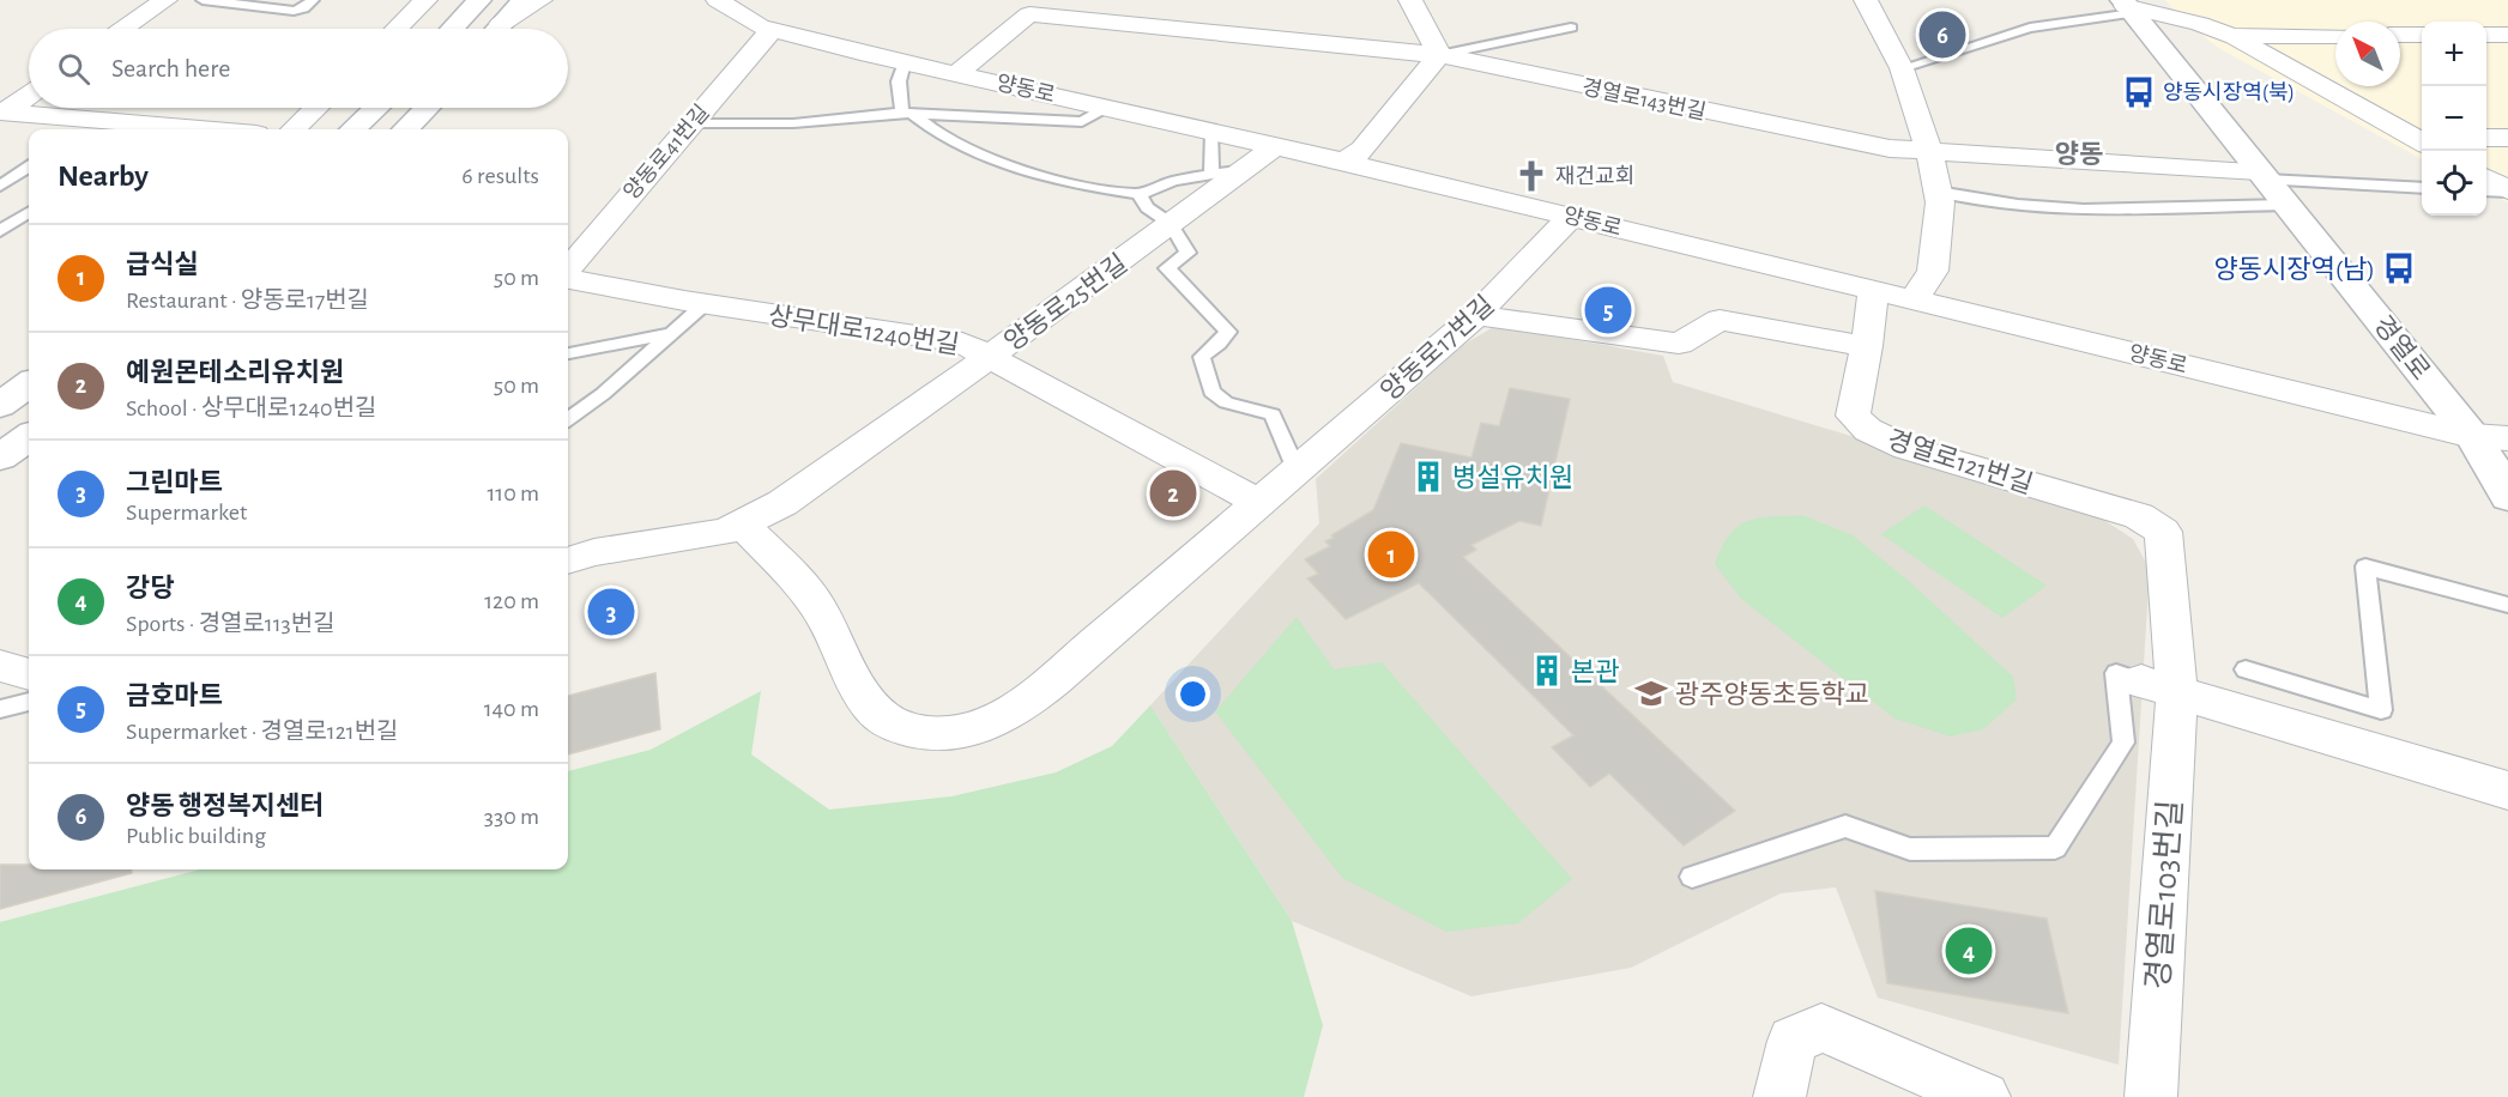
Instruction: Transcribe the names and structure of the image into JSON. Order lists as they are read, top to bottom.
{
  "streets": {
    "street": [
      "양동로",
      "경열로143번길",
      "양동로41번길",
      "양동로25번길",
      "상무대로1240번길",
      "양동로17번길",
      "경열로",
      "경열로121번길",
      "경열로103번길"
    ]
  },
  "crossings": [
    ["양동로", "경열로143번길"],
    ["양동로", "양동로41번길"],
    ["양동로", "양동로25번길"],
    ["양동로", "양동로17번길"],
    ["양동로", "경열로"],
    ["경열로143번길", "경열로"],
    ["양동로25번길", "상무대로1240번길"],
    ["양동로25번길", "양동로17번길"],
    ["상무대로1240번길", "양동로17번길"],
    ["경열로121번길", "경열로103번길"]
  ],
  "districts": ["양동"],
  "places": {
    "bus stop": ["양동시장역(북)", "양동시장역(남)"],
    "church": ["재건교회"],
    "building": ["병설유치원", "본관"],
    "school or university": ["광주양동초등학교"]
  },
  "north": "top left",
  "page": {
    "pins": [
      "6",
      "5",
      "2",
      "1",
      "3",
      "4"
    ],
    "map_buttons": ["+", "−"],
    "search": "Search here",
    "heading": ["Nearby", "6 results"],
    "list": [
      {
        "mark": "1",
        "name": "급식실",
        "note": "Restaurant · 양동로17번길",
        "value": "50 m"
      },
      {
        "mark": "2",
        "name": "예원몬테소리유치원",
        "note": "School · 상무대로1240번길",
        "value": "50 m"
      },
      {
        "mark": "3",
        "name": "그린마트",
        "note": "Supermarket",
        "value": "110 m"
      },
      {
        "mark": "4",
        "name": "강당",
        "note": "Sports · 경열로113번길",
        "value": "120 m"
      },
      {
        "mark": "5",
        "name": "금호마트",
        "note": "Supermarket · 경열로121번길",
        "value": "140 m"
      },
      {
        "mark": "6",
        "name": "양동 행정복지센터",
        "note": "Public building",
        "value": "330 m"
      }
    ]
  }
}
